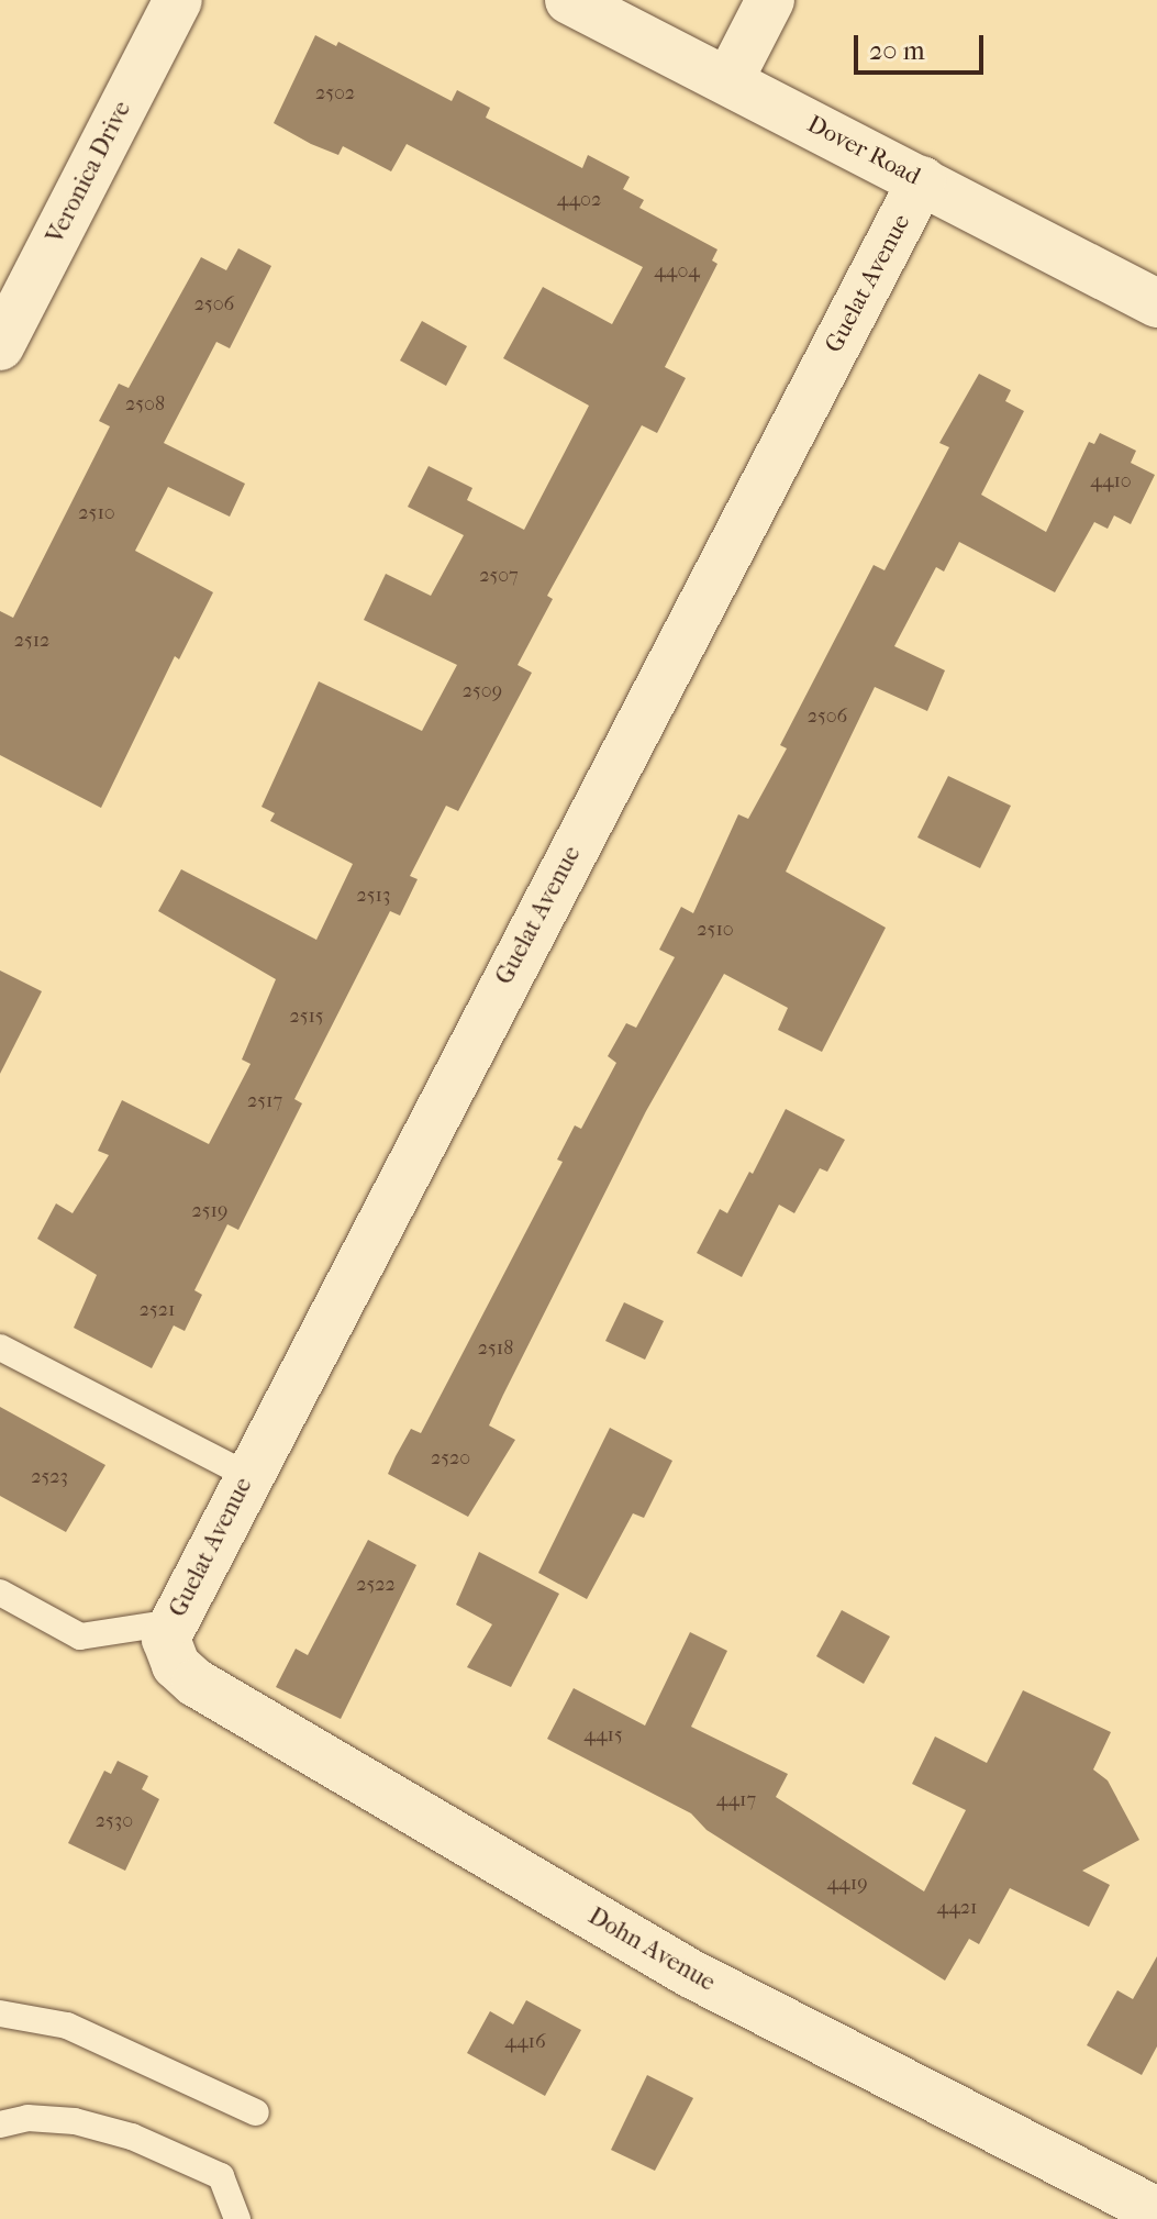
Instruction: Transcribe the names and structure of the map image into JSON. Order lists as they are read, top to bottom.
{
  "streets": {
    "street": [
      "Dover Road",
      "Veronica Drive",
      "Guelat Avenue",
      "Dohn Avenue"
    ]
  },
  "crossings": [
    ["Dover Road", "Guelat Avenue"],
    ["Guelat Avenue", "Dohn Avenue"]
  ],
  "house_numbers": [
    "2502",
    "4402",
    "4404",
    "2506",
    "2508",
    "4410",
    "2510",
    "2507",
    "2512",
    "2509",
    "2506",
    "2513",
    "2510",
    "2515",
    "2517",
    "2519",
    "2521",
    "2518",
    "2520",
    "2523",
    "2522",
    "4415",
    "4417",
    "2530",
    "4419",
    "4421",
    "4416"
  ],
  "scale_bar": "20 m"
}
